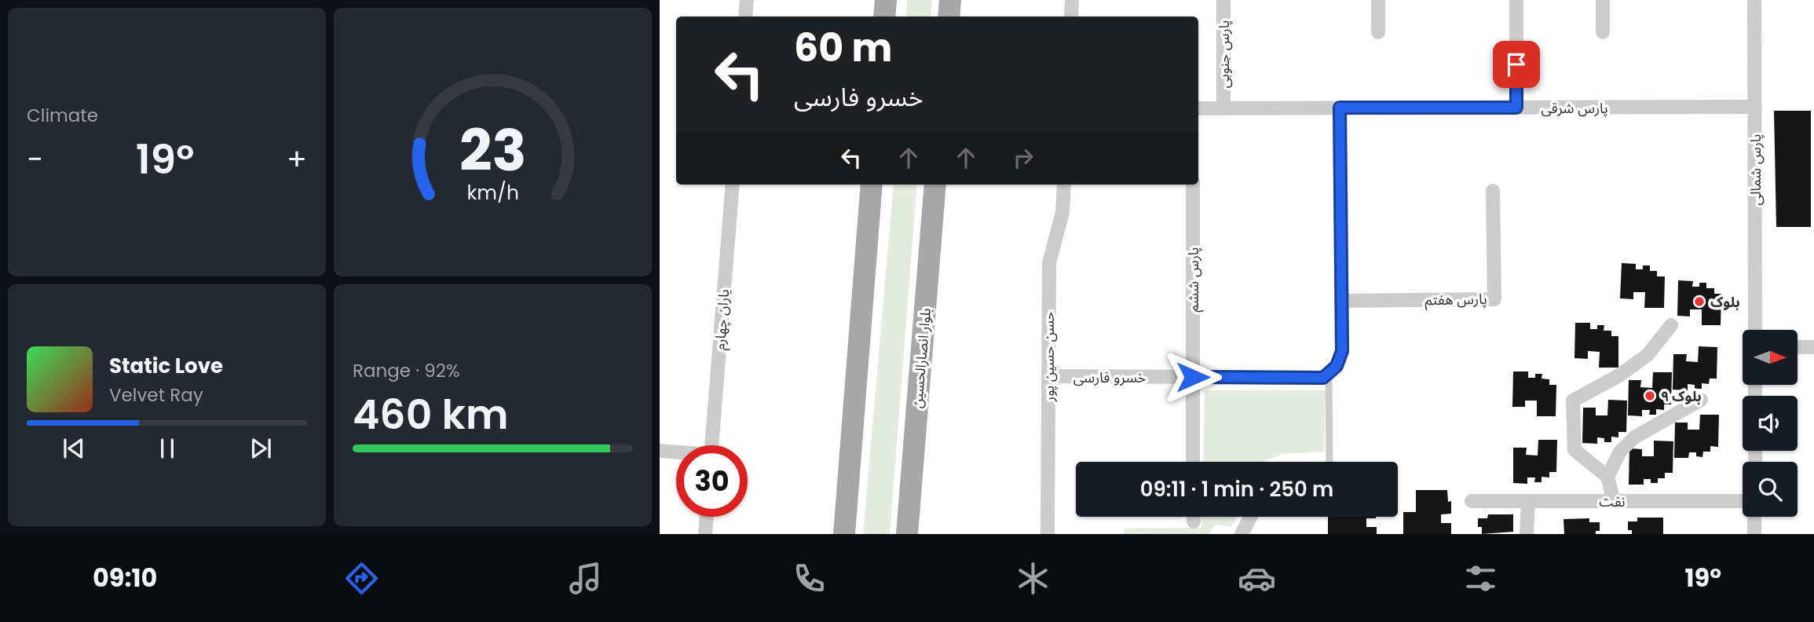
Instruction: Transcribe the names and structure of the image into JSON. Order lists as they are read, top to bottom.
{
  "streets": {
    "main road": ["بلوار انصارالحسین"],
    "street": [
      "پارس جنوبی",
      "پارس شرقی",
      "پارس شمالی",
      "پارس ششم",
      "پارس هفتم",
      "یاران چهارم",
      "حسن حسین پور",
      "خسرو فارسی",
      "نفت"
    ]
  },
  "crossings": [
    ["پارس جنوبی", "پارس شرقی"],
    ["پارس شرقی", "پارس شمالی"],
    ["پارس ششم", "خسرو فارسی"],
    ["حسن حسین پور", "خسرو فارسی"]
  ],
  "places": ["بلوک", "بلوک ۹"],
  "north": "right",
  "page": {
    "tile": [
      "Climate",
      ["Range · 92%", "460 km"]
    ],
    "turn": ["60 m", "خسرو فارسی"],
    "heat": ["−", "19°", "+"],
    "song": ["Static Love", "Velvet Ray"],
    "limit": "30",
    "trip": "09:11 · 1 min · 250 m",
    "tabs": ["09:10", "19°"],
    "gauge": ["23", "km/h"]
  }
}
